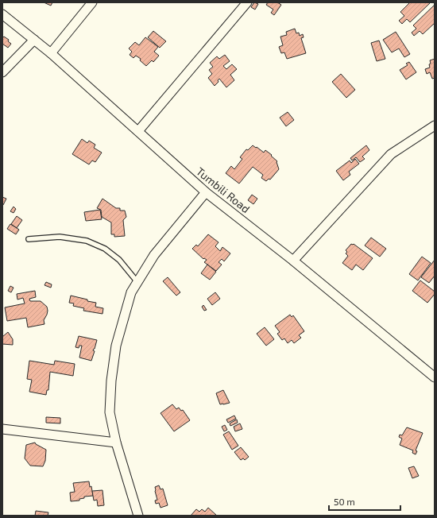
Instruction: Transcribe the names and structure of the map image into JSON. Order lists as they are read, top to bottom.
{
  "streets": {
    "street": ["Tumbili Road"]
  },
  "scale_bar": "50 m"
}
